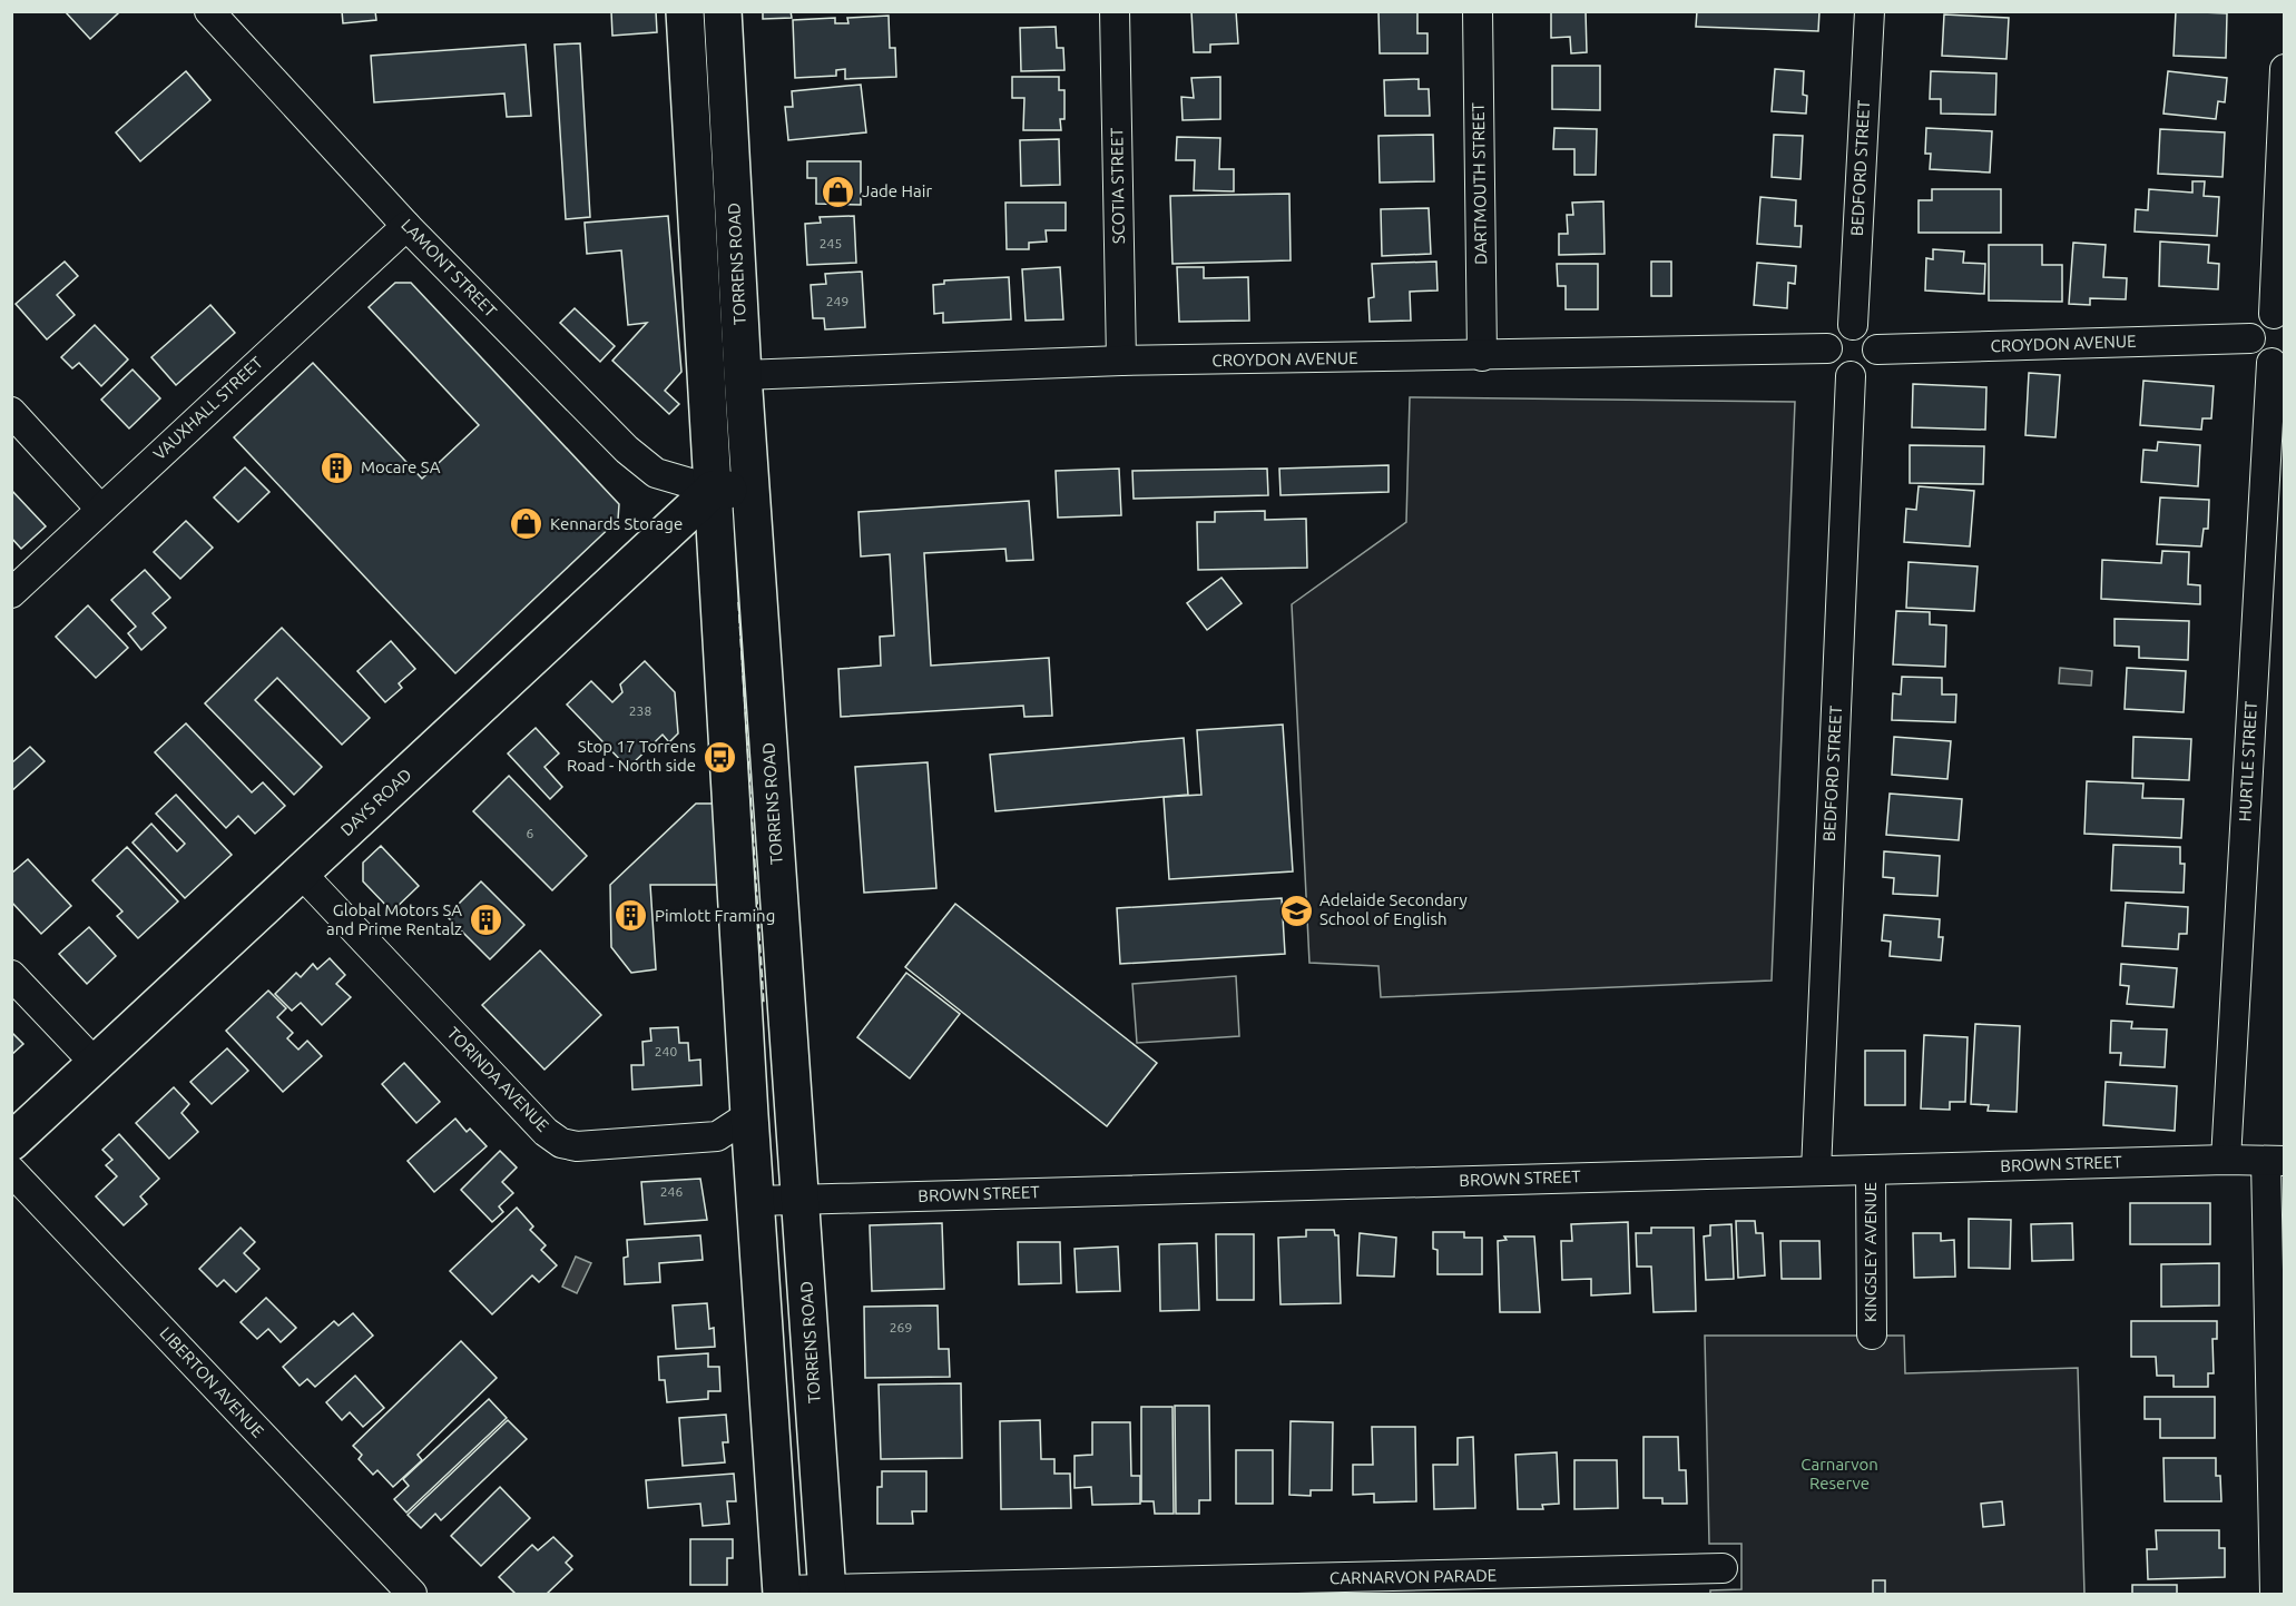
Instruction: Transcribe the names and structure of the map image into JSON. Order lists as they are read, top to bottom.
{
  "streets": {
    "main road": ["TORRENS ROAD", "DAYS ROAD"],
    "street": [
      "BEDFORD STREET",
      "DARTMOUTH STREET",
      "SCOTIA STREET",
      "LAMONT STREET",
      "CROYDON AVENUE",
      "VAUXHALL STREET",
      "HURTLE STREET",
      "TORINDA AVENUE",
      "BROWN STREET",
      "KINGSLEY AVENUE",
      "LIBERTON AVENUE",
      "CARNARVON PARADE"
    ]
  },
  "crossings": [
    ["BEDFORD STREET", "CROYDON AVENUE"],
    ["BEDFORD STREET", "BROWN STREET"],
    ["DARTMOUTH STREET", "CROYDON AVENUE"],
    ["SCOTIA STREET", "CROYDON AVENUE"],
    ["TORRENS ROAD", "CROYDON AVENUE"],
    ["TORRENS ROAD", "BROWN STREET"],
    ["TORRENS ROAD", "CARNARVON PARADE"],
    ["LAMONT STREET", "VAUXHALL STREET"],
    ["LAMONT STREET", "DAYS ROAD"],
    ["HURTLE STREET", "BROWN STREET"],
    ["DAYS ROAD", "TORINDA AVENUE"],
    ["BROWN STREET", "KINGSLEY AVENUE"]
  ],
  "parks": ["Carnarvon Reserve"],
  "places": {
    "shop": ["Jade Hair", "Kennards Storage"],
    "building": ["Mocare SA", "Pimlott Framing", "Global Motors SA and Prime Rentalz"],
    "bus stop": ["Stop 17 Torrens Road - North side"],
    "school or university": ["Adelaide Secondary School of English"]
  },
  "house_numbers": [
    "245",
    "249",
    "238",
    "6",
    "240",
    "246",
    "269"
  ]
}
